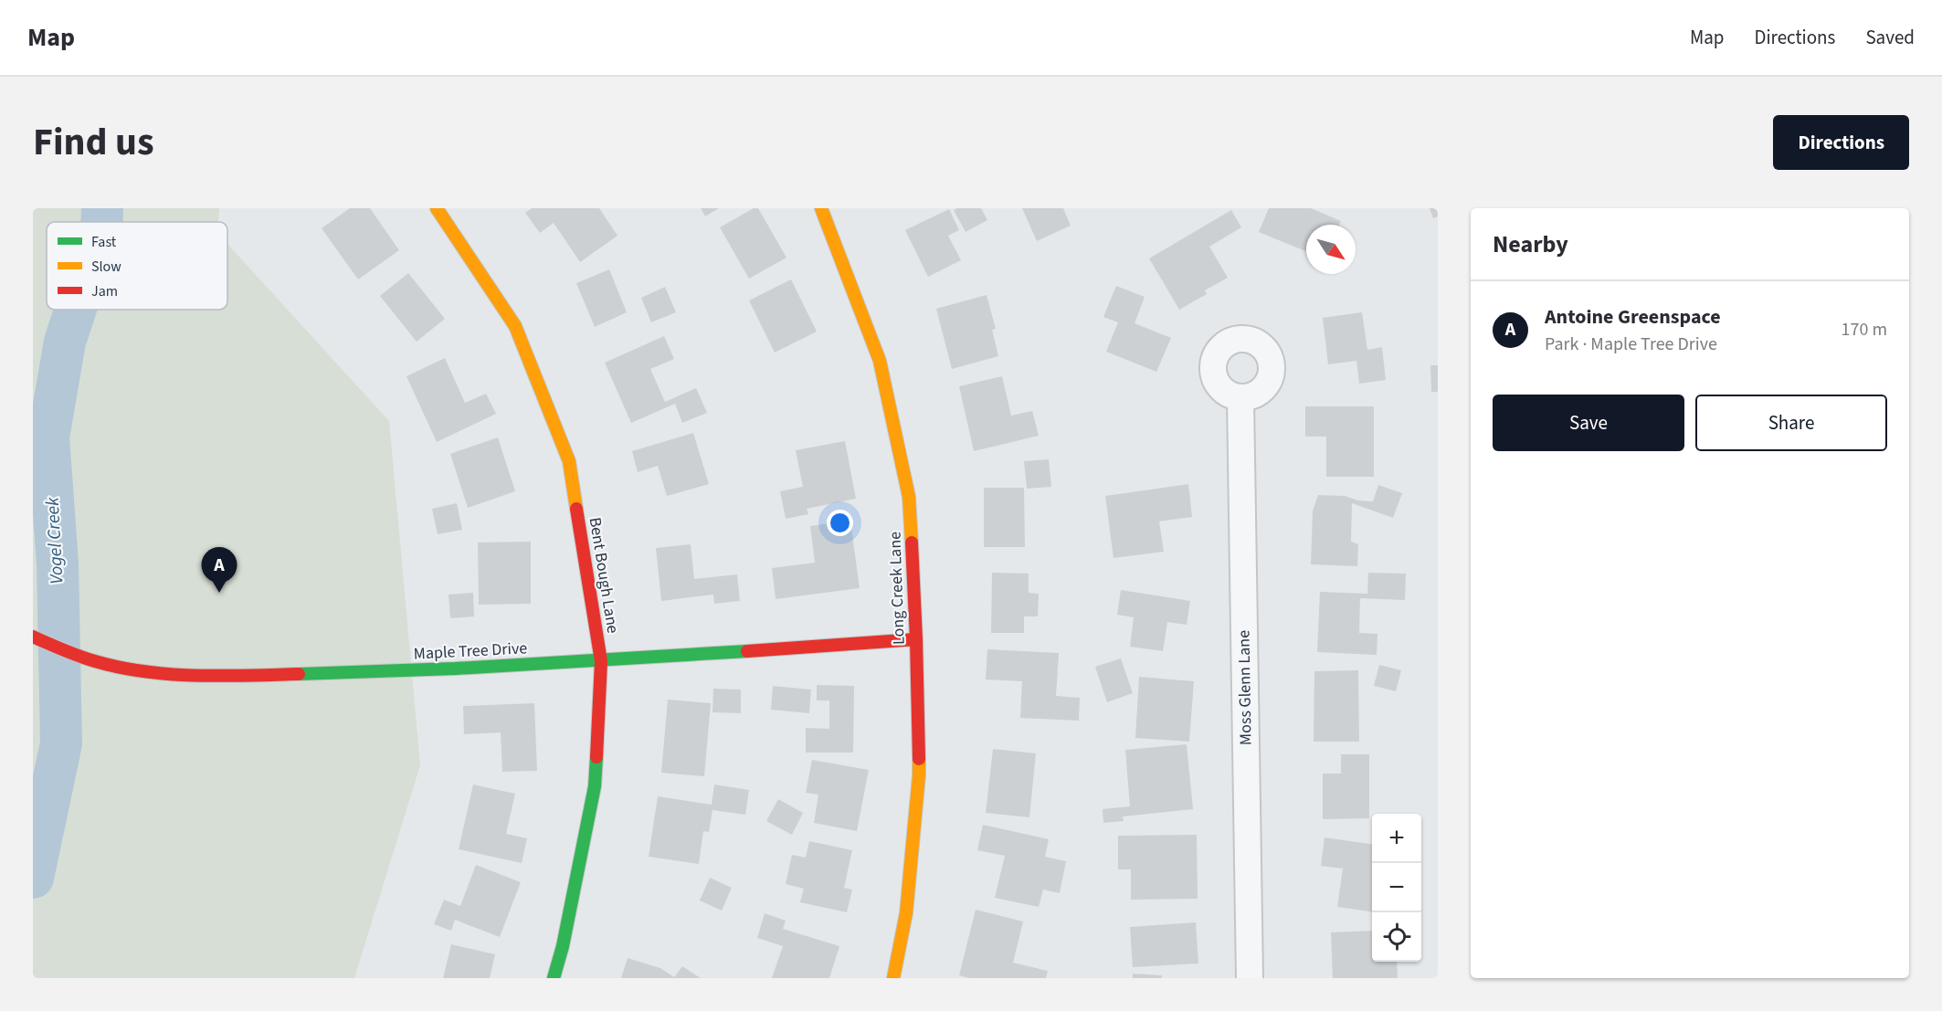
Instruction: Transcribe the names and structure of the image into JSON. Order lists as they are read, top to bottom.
{
  "streets": {
    "street": [
      "Bent Bough Lane",
      "Long Creek Lane",
      "Maple Tree Drive",
      "Moss Glenn Lane"
    ]
  },
  "crossings": [
    ["Bent Bough Lane", "Maple Tree Drive"],
    ["Long Creek Lane", "Maple Tree Drive"]
  ],
  "water": ["Vogel Creek"],
  "legend": ["Fast", "Slow", "Jam"],
  "north": "bottom right",
  "page": {
    "header": "Map",
    "nav": ["Map", "Directions", "Saved"],
    "title": "Find us",
    "buttons": [
      "Directions",
      ["Save", "Share"]
    ],
    "heading": "Nearby",
    "list": [
      {
        "mark": "A",
        "name": "Antoine Greenspace",
        "note": "Park · Maple Tree Drive",
        "value": "170 m"
      }
    ],
    "pins": "A",
    "map_buttons": ["+", "−"]
  }
}
